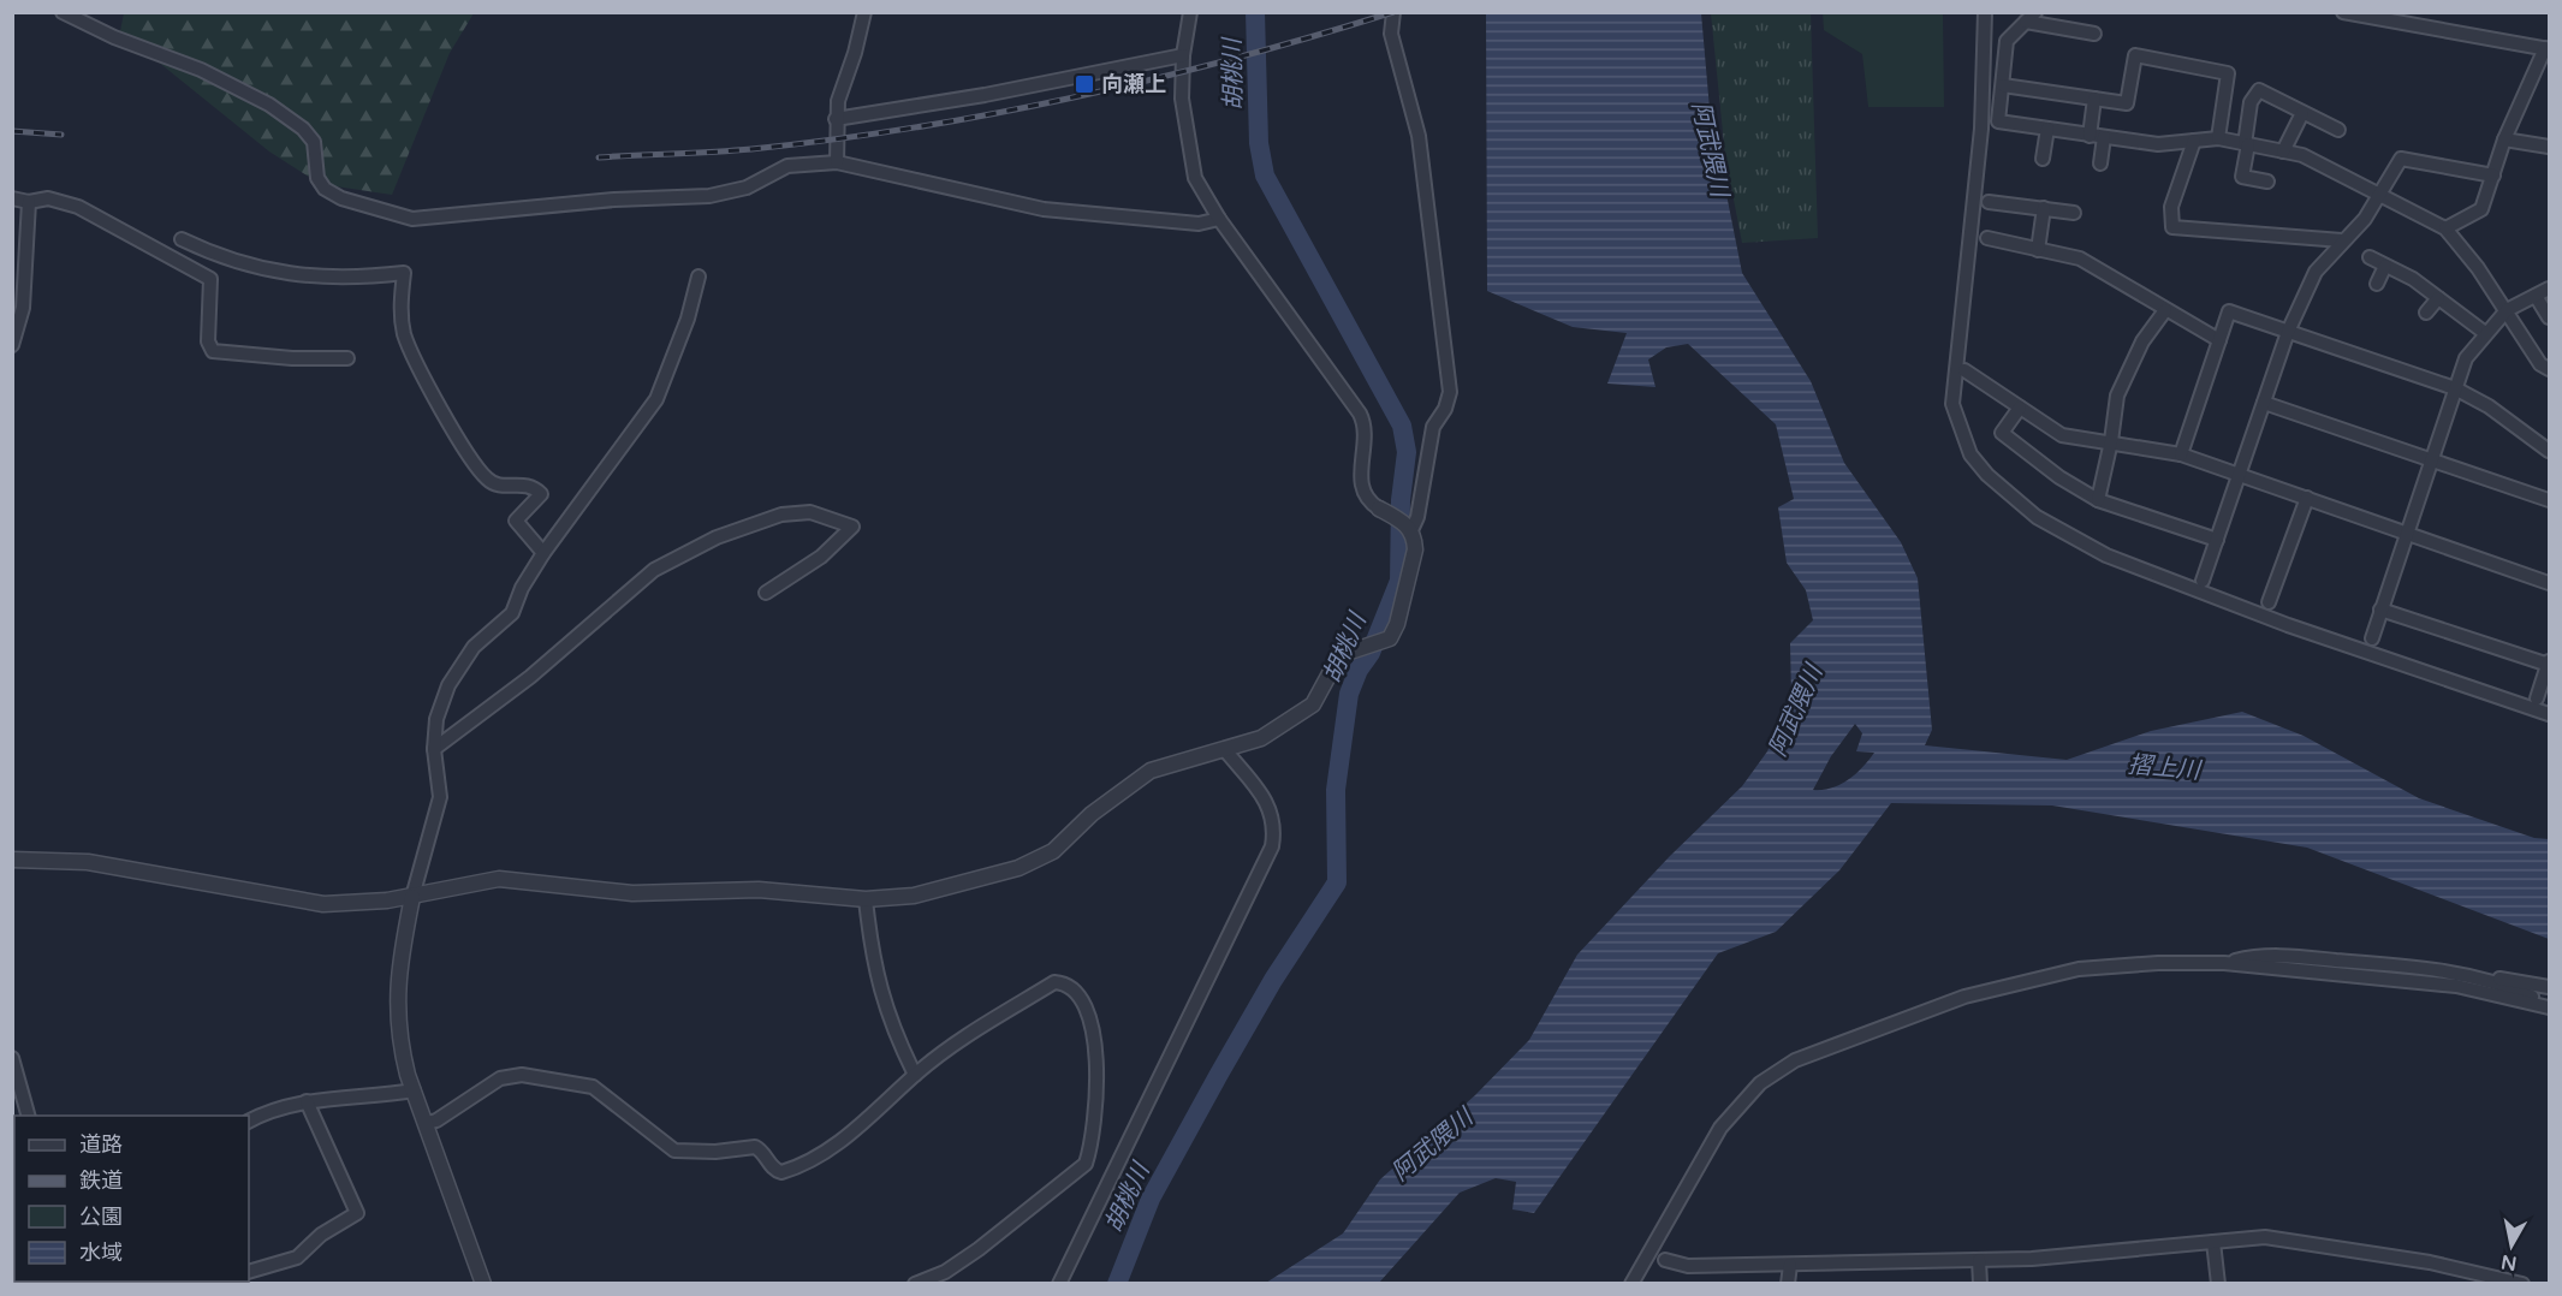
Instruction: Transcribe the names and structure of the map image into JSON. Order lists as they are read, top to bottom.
{
  "water": ["胡桃川", "阿武隈川", "摺上川"],
  "places": {
    "transit": ["向瀬上"]
  },
  "legend": [
    "道路",
    "鉄道",
    "公園",
    "水域"
  ],
  "north": "bottom"
}
